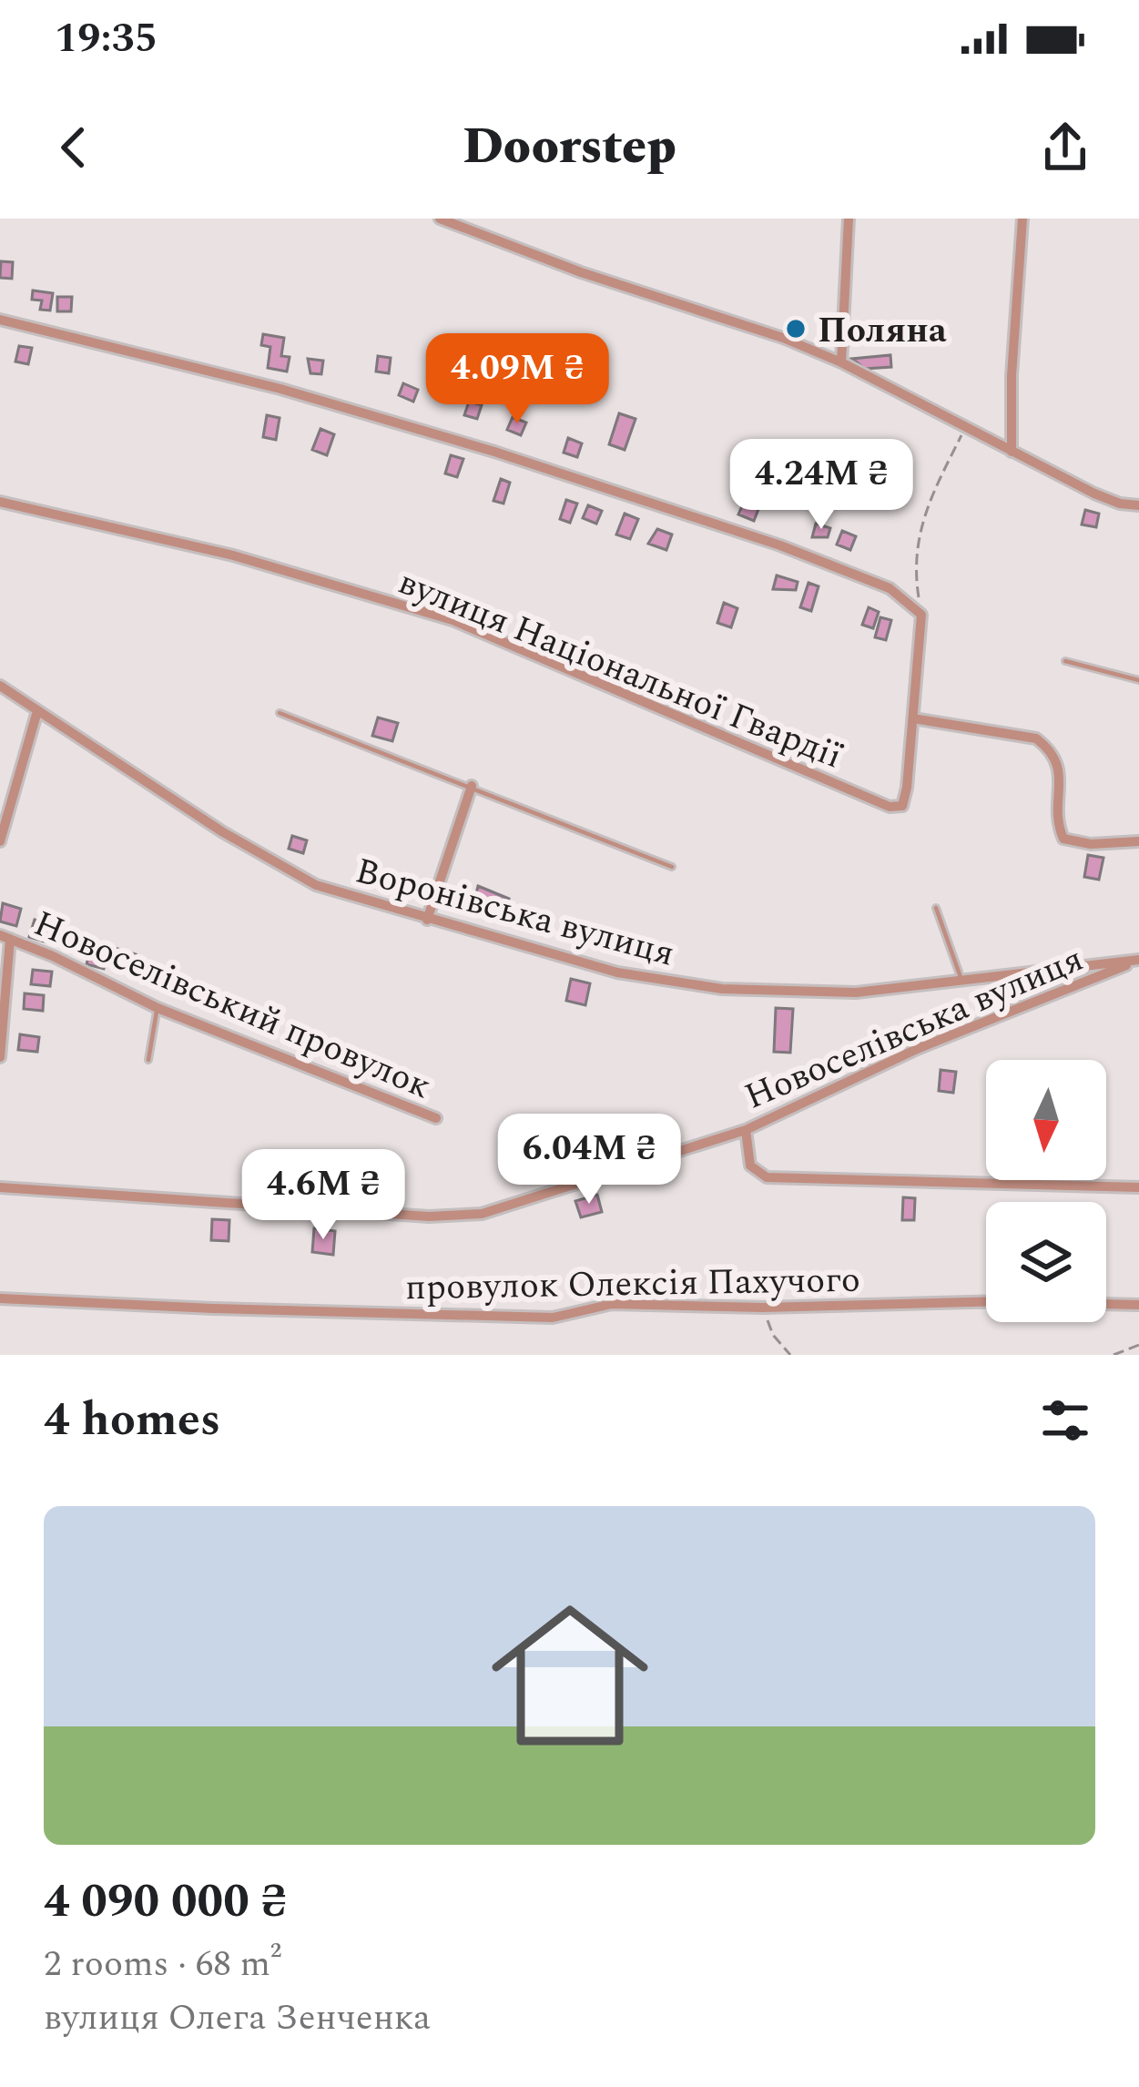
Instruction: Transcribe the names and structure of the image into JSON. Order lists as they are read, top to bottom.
{
  "streets": {
    "street": [
      "вулиця Національної Гвардії",
      "Воронівська вулиця",
      "Новоселівський провулок",
      "Новоселівська вулиця",
      "провулок Олексія Пахучого"
    ]
  },
  "crossings": [
    ["Воронівська вулиця", "Новоселівська вулиця"]
  ],
  "places": ["Поляна"],
  "north": "bottom",
  "page": {
    "status": "19:35",
    "header": "Doorstep",
    "price": [
      "4.09M ₴",
      "4.24M ₴",
      "6.04M ₴",
      "4.6M ₴"
    ],
    "heading": "4 homes",
    "list": [
      {
        "name": "4 090 000 ₴",
        "note": "2 rooms · 68 m² · вулиця Олега Зенченка"
      }
    ]
  }
}
